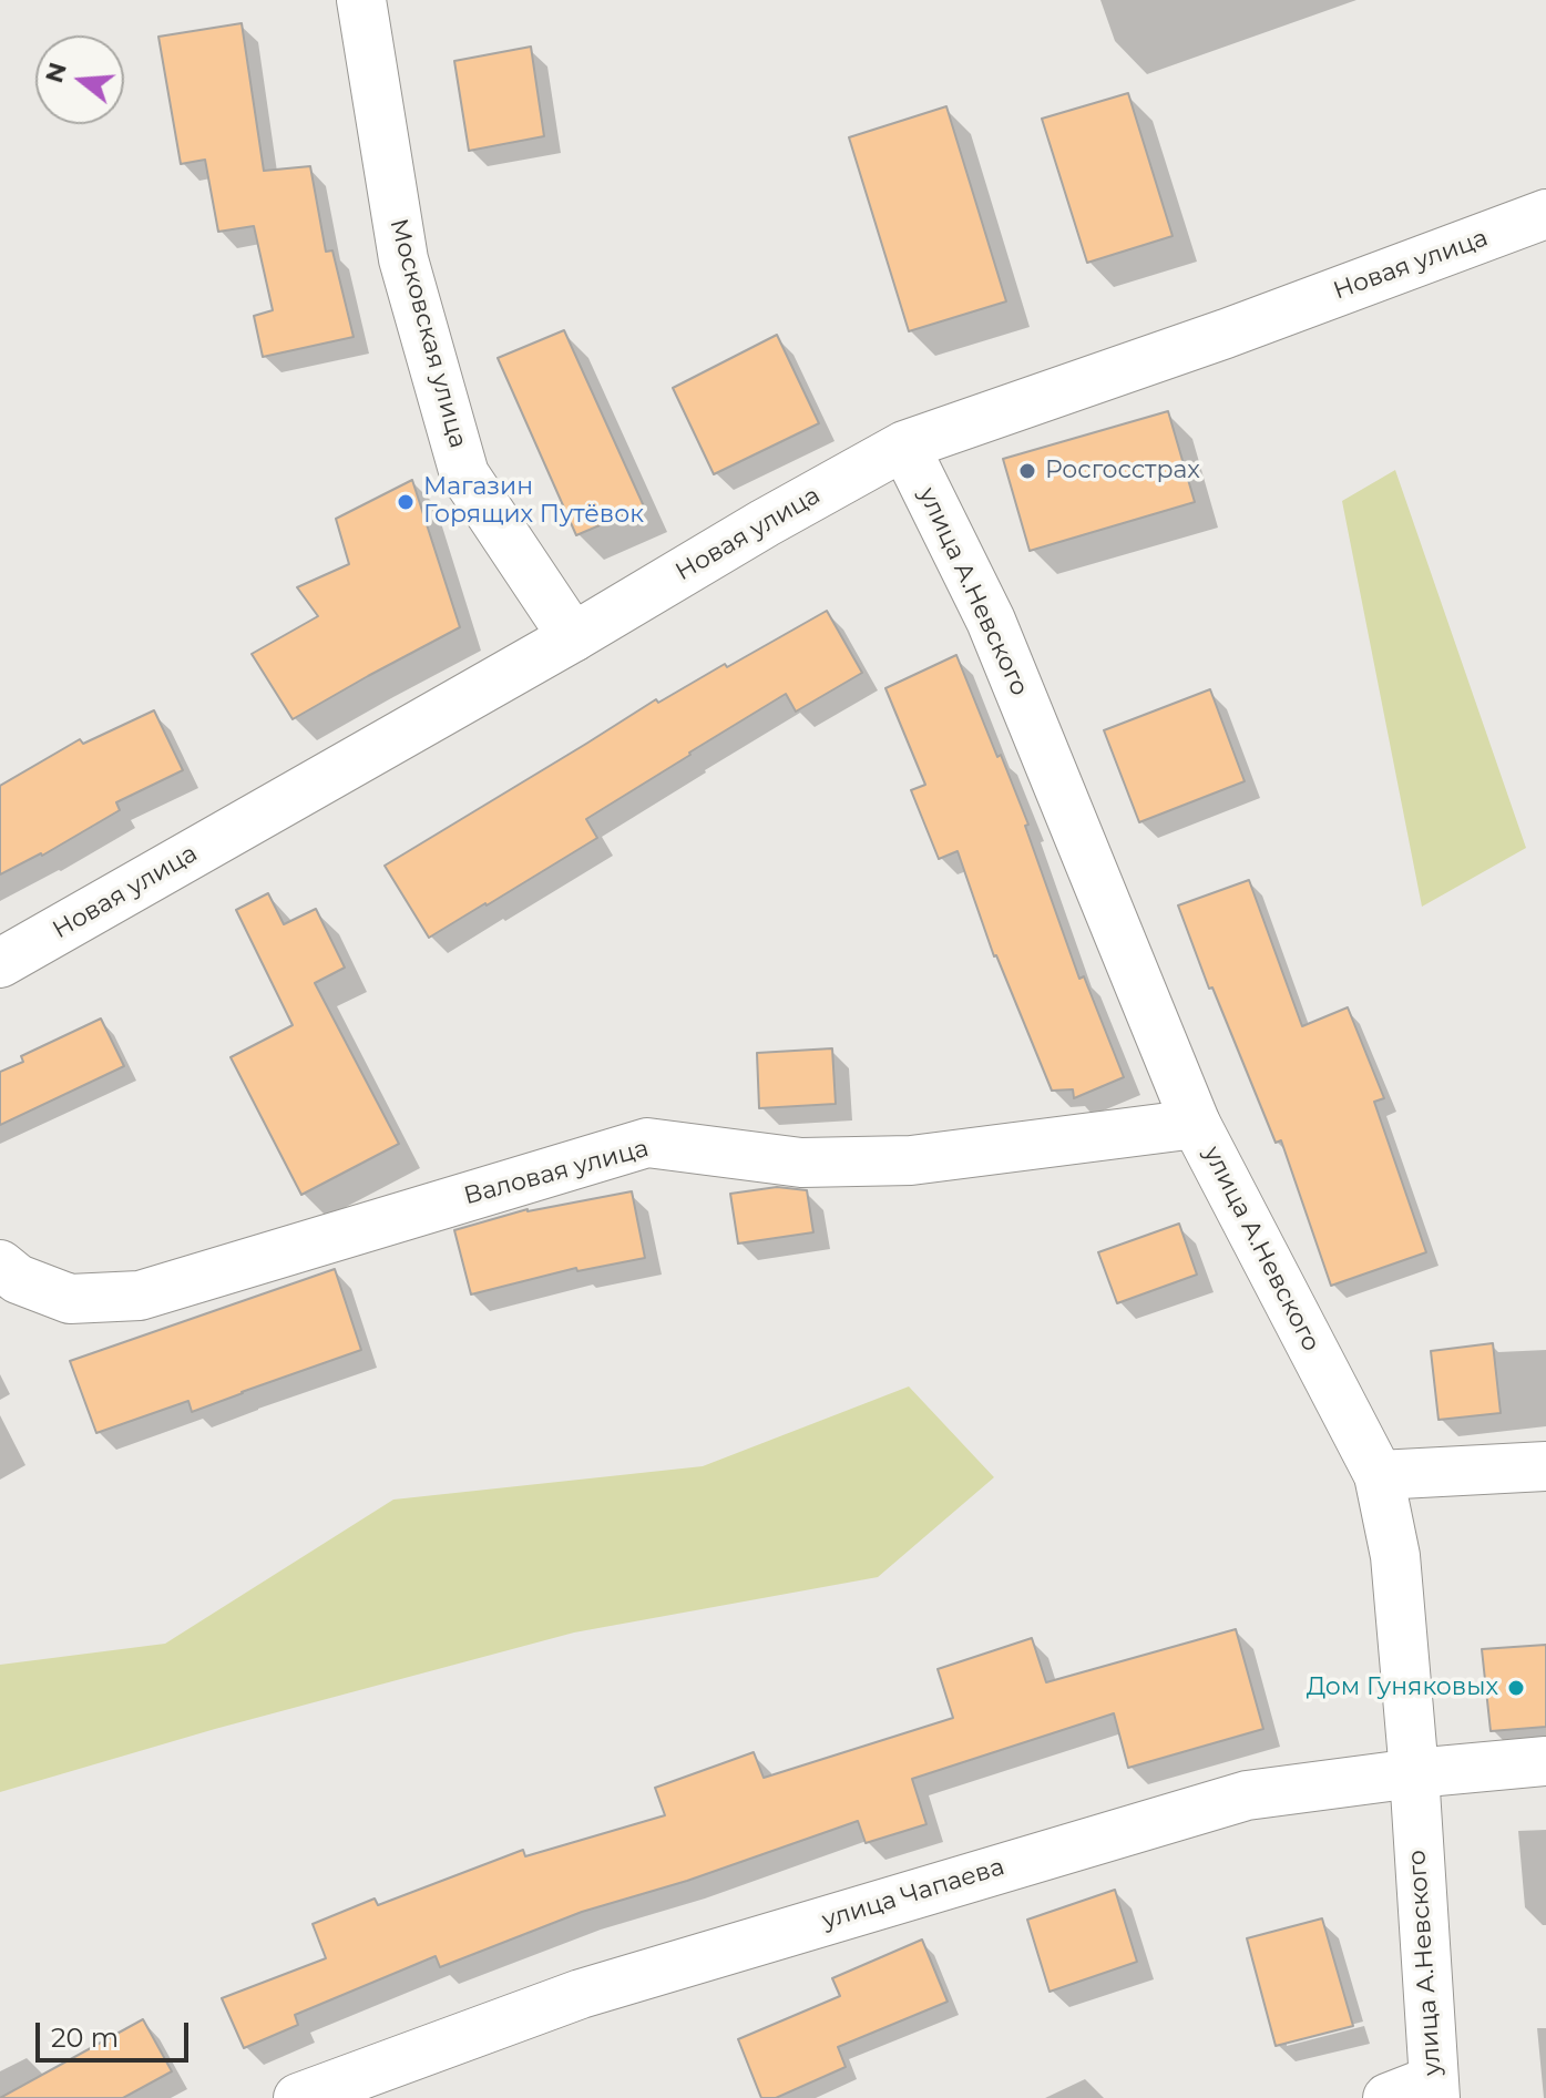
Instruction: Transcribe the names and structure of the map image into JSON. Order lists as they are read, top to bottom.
{
  "streets": {
    "street": [
      "Новая улица",
      "Московская улица",
      "улица А.Невского",
      "Валовая улица",
      "улица Чапаева"
    ]
  },
  "crossings": [
    ["Новая улица", "Московская улица"],
    ["Новая улица", "улица А.Невского"],
    ["улица А.Невского", "Валовая улица"],
    ["улица А.Невского", "улица Чапаева"]
  ],
  "places": ["Росгосстрах", "Магазин Горящих Путёвок", "Дом Гуняковых"],
  "scale_bar": "20 m",
  "north": "left"
}
